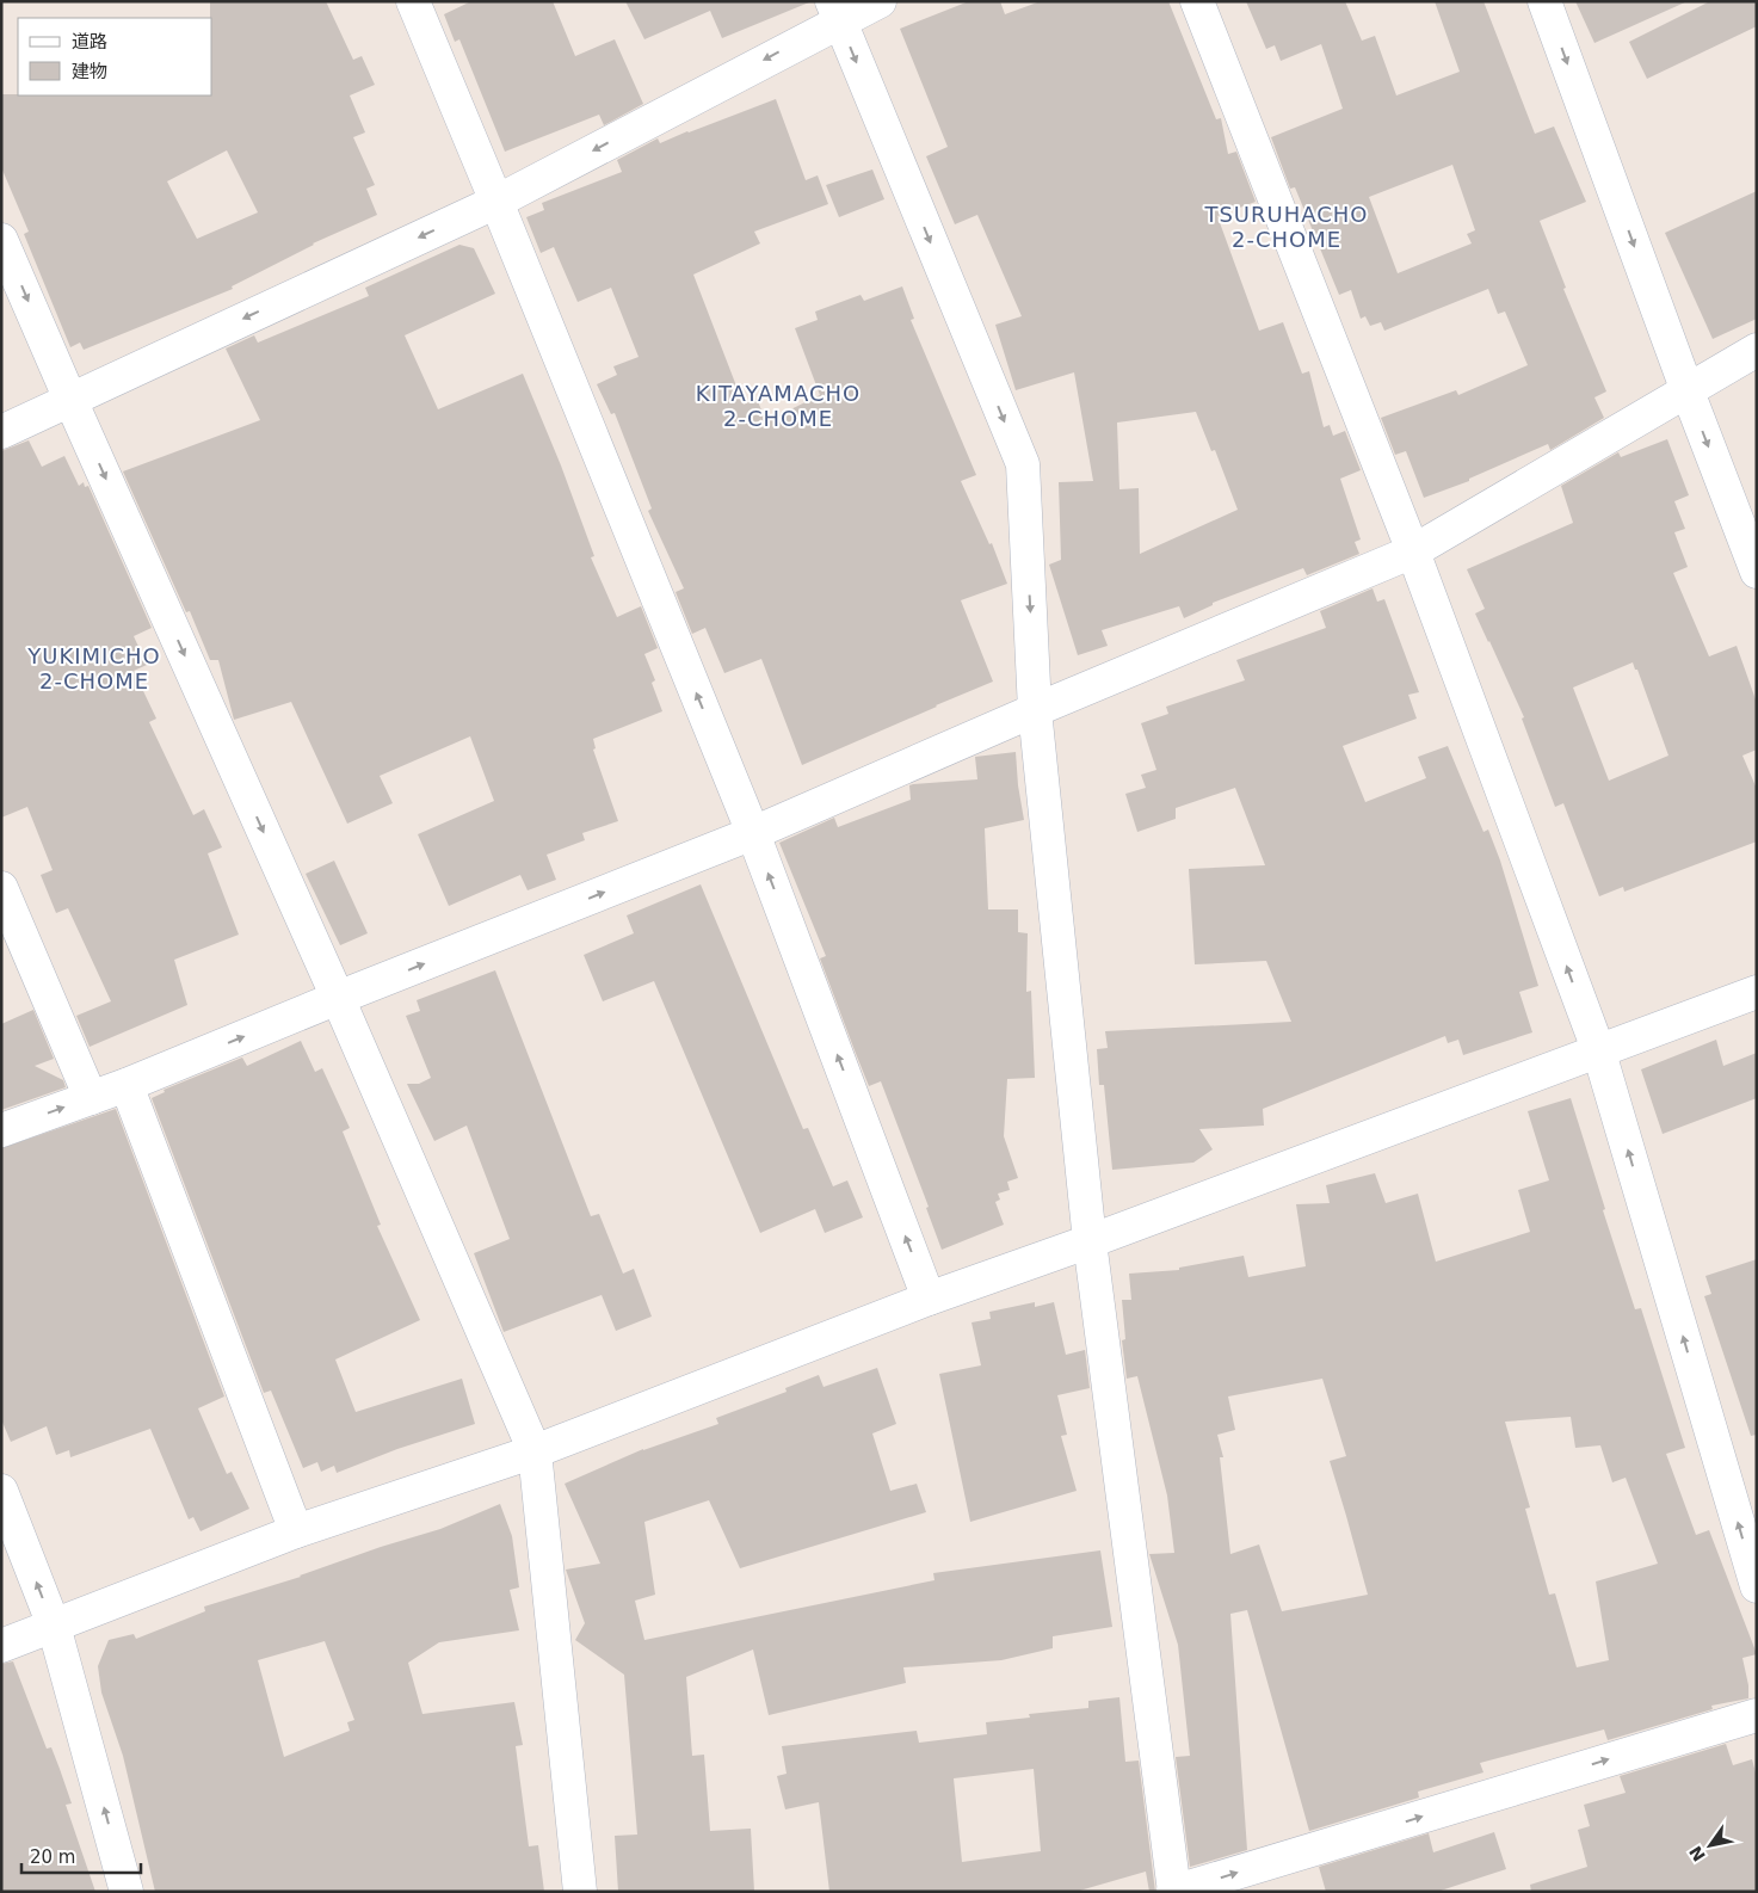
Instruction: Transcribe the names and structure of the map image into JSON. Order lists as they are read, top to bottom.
{
  "districts": ["TSURUHACHO 2-CHOME", "KITAYAMACHO 2-CHOME", "YUKIMICHO 2-CHOME"],
  "legend": ["道路", "建物"],
  "scale_bar": "20 m",
  "north": "bottom left"
}
